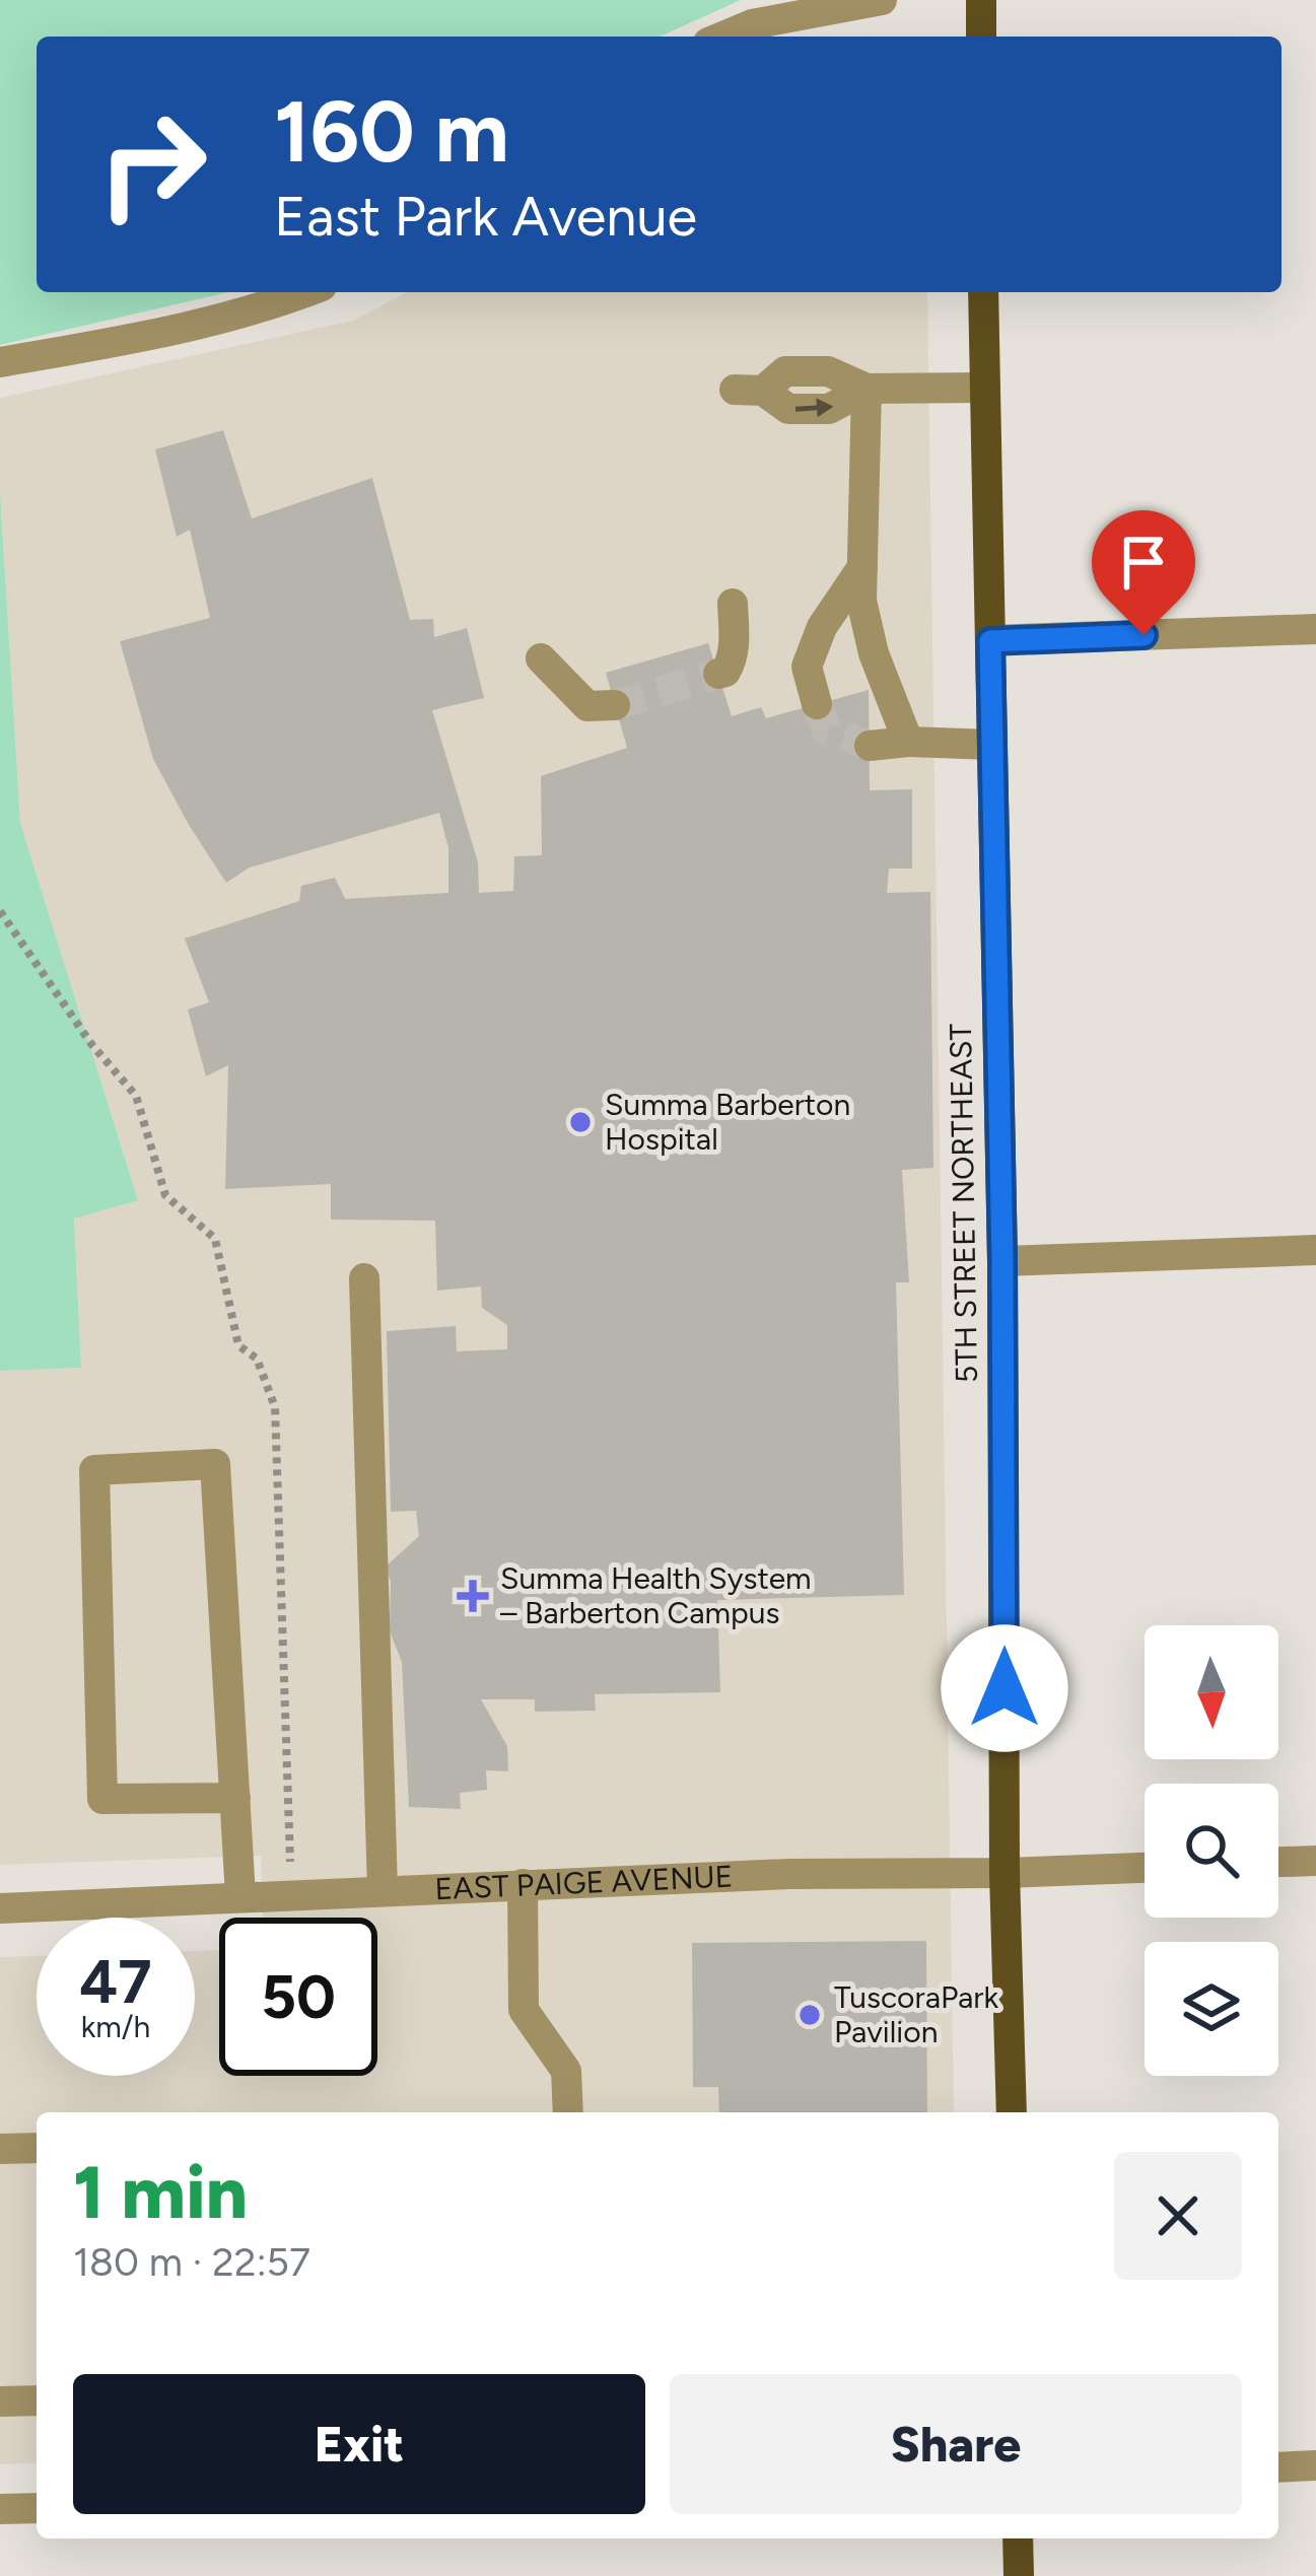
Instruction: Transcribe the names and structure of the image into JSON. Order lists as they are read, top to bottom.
{
  "streets": {
    "main road": ["5TH STREET NORTHEAST"],
    "street": ["EAST PAIGE AVENUE"]
  },
  "crossings": [
    ["5TH STREET NORTHEAST", "EAST PAIGE AVENUE"]
  ],
  "places": {
    "other": ["Summa Barberton Hospital", "TuscoraPark Pavilion"],
    "health": ["Summa Health System – Barberton Campus"]
  },
  "north": "bottom",
  "page": {
    "turn": ["160 m", "East Park Avenue"],
    "speed": "47 km/h",
    "limit": "50",
    "heading": ["1 min", "180 m · 22:57"],
    "buttons": ["Exit", "Share"]
  }
}
